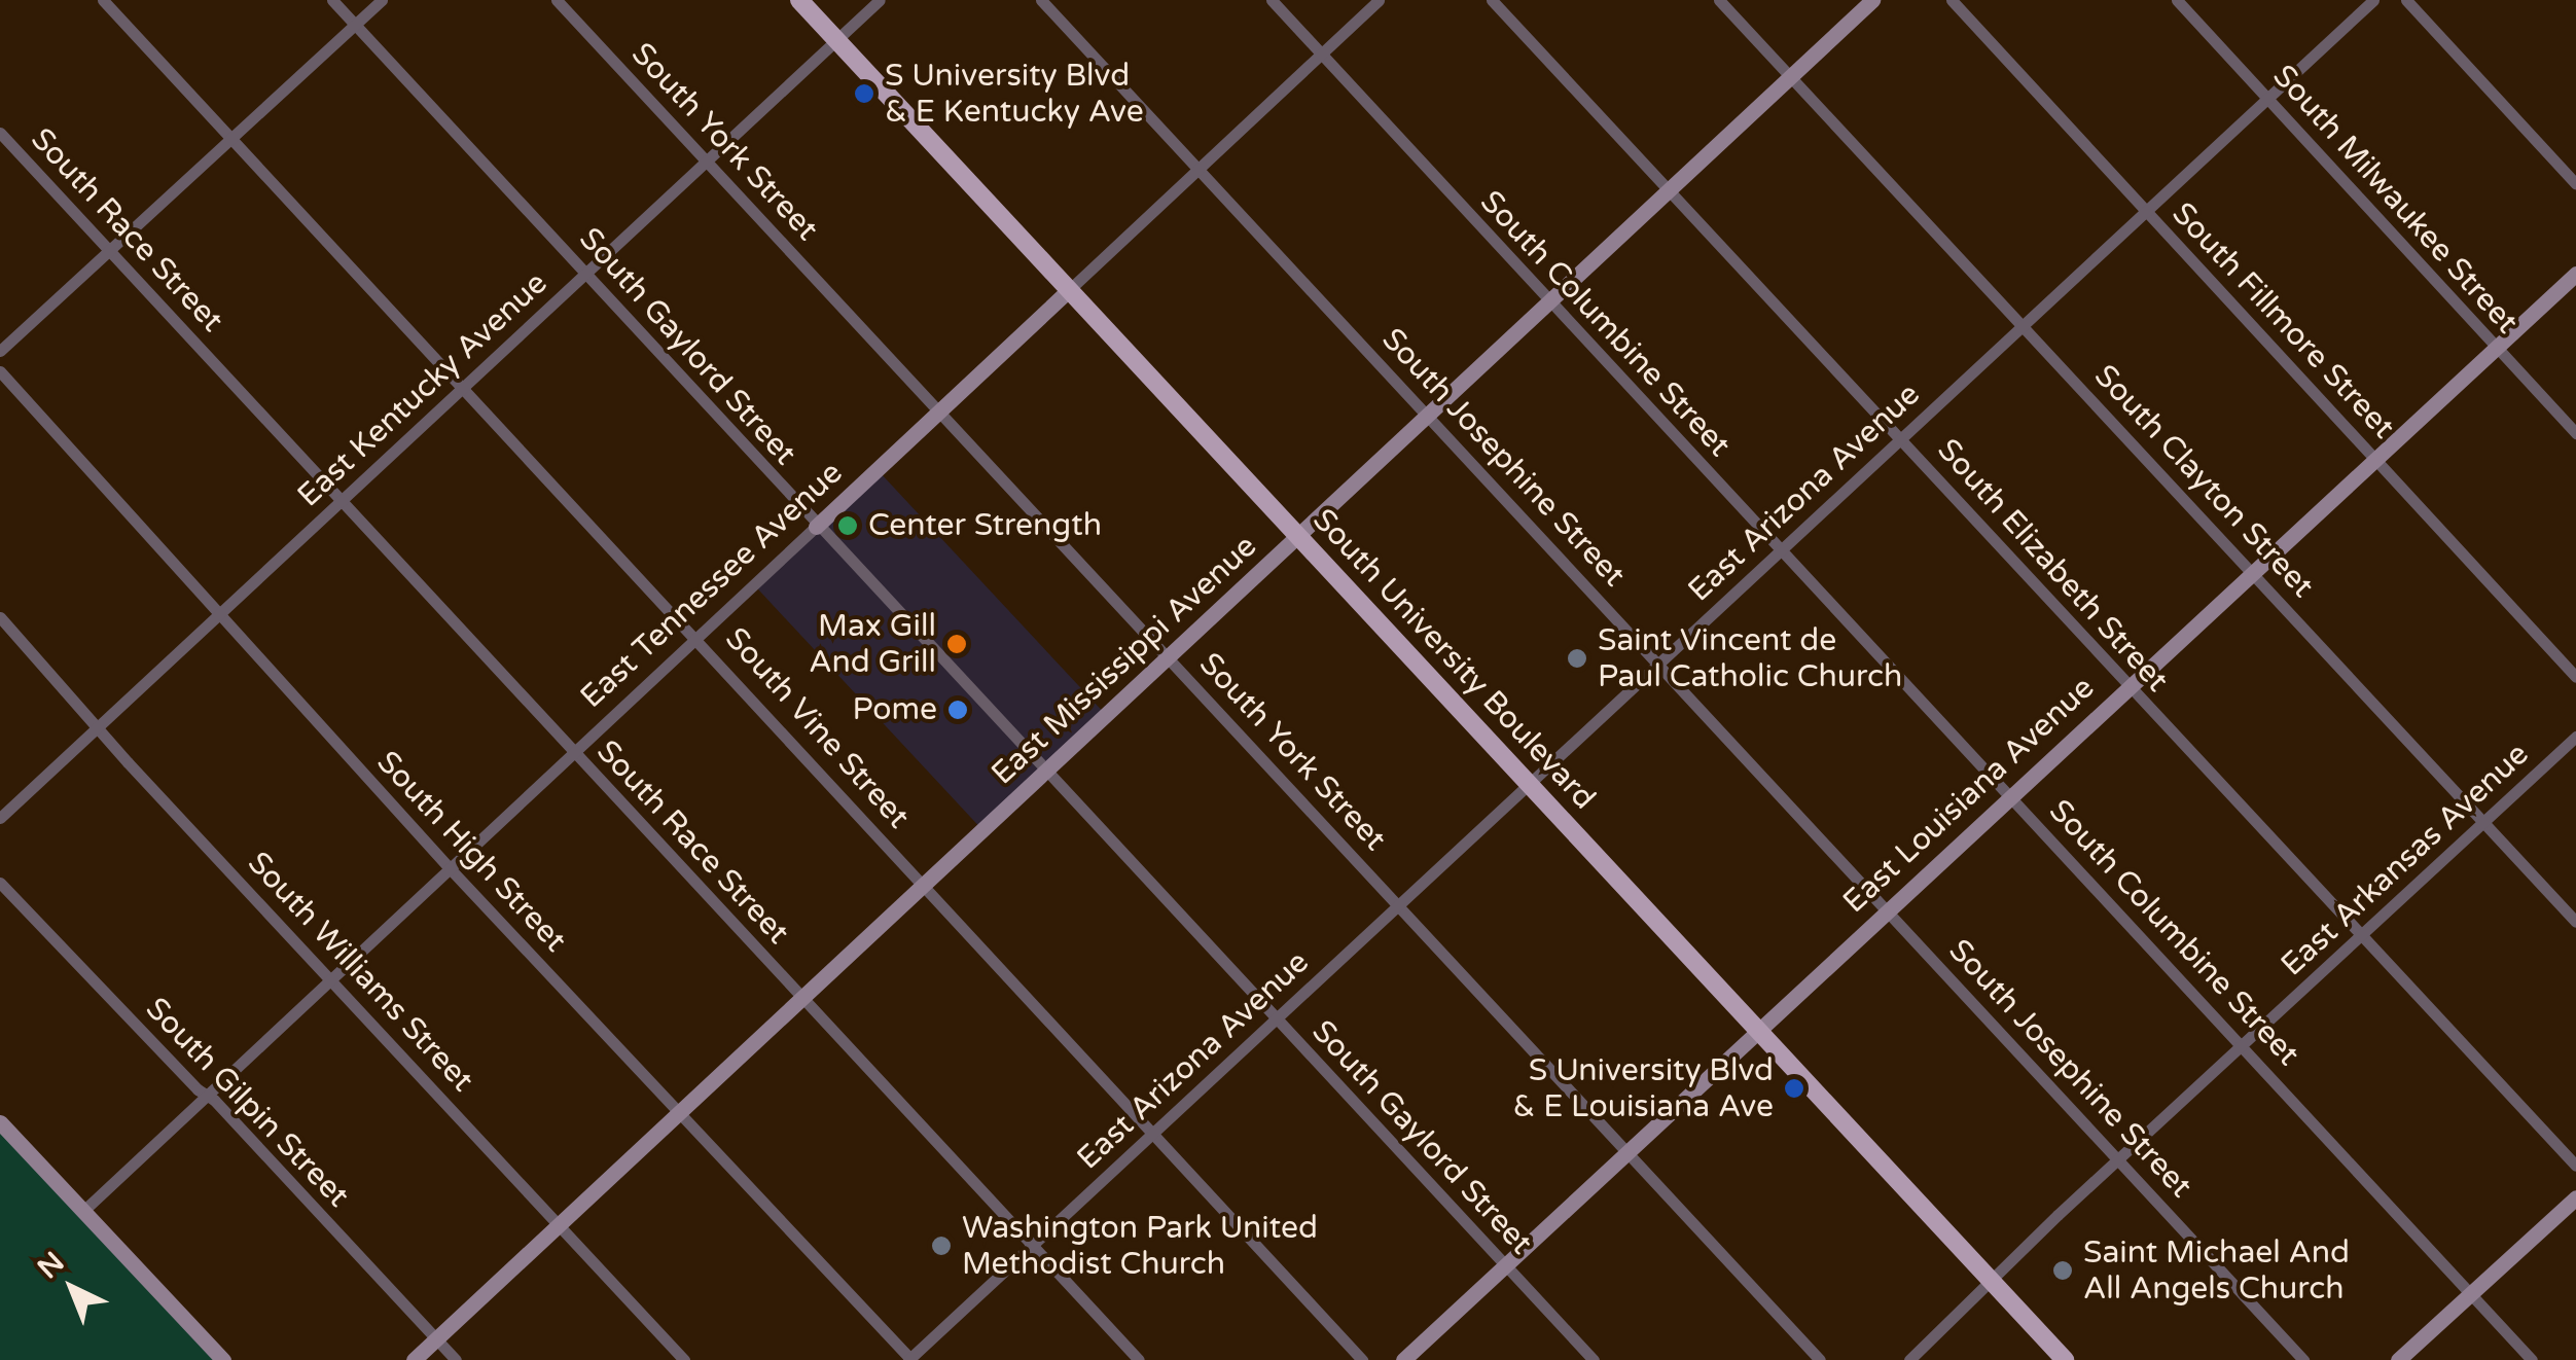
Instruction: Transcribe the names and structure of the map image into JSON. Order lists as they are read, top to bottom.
{
  "streets": {
    "main road": ["South University Boulevard"],
    "street": [
      "South York Street",
      "South Milwaukee Street",
      "South Race Street",
      "South Fillmore Street",
      "South Columbine Street",
      "South Gaylord Street",
      "East Kentucky Avenue",
      "South Josephine Street",
      "South Clayton Street",
      "East Arizona Avenue",
      "South Elizabeth Street",
      "East Tennessee Avenue",
      "East Mississippi Avenue",
      "South Vine Street",
      "East Louisiana Avenue",
      "South High Street",
      "East Arkansas Avenue",
      "South Williams Street",
      "South Gilpin Street"
    ]
  },
  "crossings": [
    ["South York Street", "East Kentucky Avenue"],
    ["South York Street", "East Arizona Avenue"],
    ["South York Street", "East Tennessee Avenue"],
    ["South York Street", "East Mississippi Avenue"],
    ["South York Street", "East Louisiana Avenue"],
    ["South Milwaukee Street", "East Arizona Avenue"],
    ["South Milwaukee Street", "East Louisiana Avenue"],
    ["South Race Street", "East Kentucky Avenue"],
    ["South Race Street", "East Arizona Avenue"],
    ["South Race Street", "East Tennessee Avenue"],
    ["South Race Street", "East Mississippi Avenue"],
    ["South Fillmore Street", "East Arizona Avenue"],
    ["South Fillmore Street", "East Louisiana Avenue"],
    ["South Columbine Street", "East Arizona Avenue"],
    ["South Columbine Street", "East Tennessee Avenue"],
    ["South Columbine Street", "East Mississippi Avenue"],
    ["South Columbine Street", "East Louisiana Avenue"],
    ["South Columbine Street", "East Arkansas Avenue"],
    ["South Gaylord Street", "East Kentucky Avenue"],
    ["South Gaylord Street", "East Arizona Avenue"],
    ["South Gaylord Street", "East Tennessee Avenue"],
    ["South Gaylord Street", "East Mississippi Avenue"],
    ["South Gaylord Street", "East Louisiana Avenue"],
    ["East Kentucky Avenue", "South University Boulevard"],
    ["East Kentucky Avenue", "South Vine Street"],
    ["East Kentucky Avenue", "South High Street"],
    ["East Kentucky Avenue", "South Williams Street"],
    ["South Josephine Street", "East Arizona Avenue"],
    ["South Josephine Street", "East Tennessee Avenue"],
    ["South Josephine Street", "East Mississippi Avenue"],
    ["South Josephine Street", "East Louisiana Avenue"],
    ["South Josephine Street", "East Arkansas Avenue"],
    ["South Clayton Street", "East Arizona Avenue"],
    ["South Clayton Street", "East Mississippi Avenue"],
    ["South Clayton Street", "East Louisiana Avenue"],
    ["South Clayton Street", "East Arkansas Avenue"],
    ["East Arizona Avenue", "South Elizabeth Street"],
    ["East Arizona Avenue", "South University Boulevard"],
    ["East Arizona Avenue", "South Vine Street"],
    ["East Arizona Avenue", "South High Street"],
    ["South Elizabeth Street", "East Mississippi Avenue"],
    ["South Elizabeth Street", "East Louisiana Avenue"],
    ["South Elizabeth Street", "East Arkansas Avenue"],
    ["East Tennessee Avenue", "South University Boulevard"],
    ["East Tennessee Avenue", "South Vine Street"],
    ["East Tennessee Avenue", "South High Street"],
    ["East Tennessee Avenue", "South Williams Street"],
    ["East Tennessee Avenue", "South Gilpin Street"],
    ["South University Boulevard", "East Mississippi Avenue"],
    ["South University Boulevard", "East Louisiana Avenue"],
    ["South University Boulevard", "East Arkansas Avenue"],
    ["East Mississippi Avenue", "South Vine Street"],
    ["East Mississippi Avenue", "South High Street"],
    ["East Mississippi Avenue", "South Williams Street"],
    ["East Mississippi Avenue", "South Gilpin Street"]
  ],
  "places": [
    "S University Blvd & E Kentucky Ave",
    "Center Strength",
    "Max Gill And Grill",
    "Saint Vincent de Paul Catholic Church",
    "Pome",
    "S University Blvd & E Louisiana Ave",
    "Washington Park United Methodist Church",
    "Saint Michael And All Angels Church"
  ],
  "north": "top left"
}
